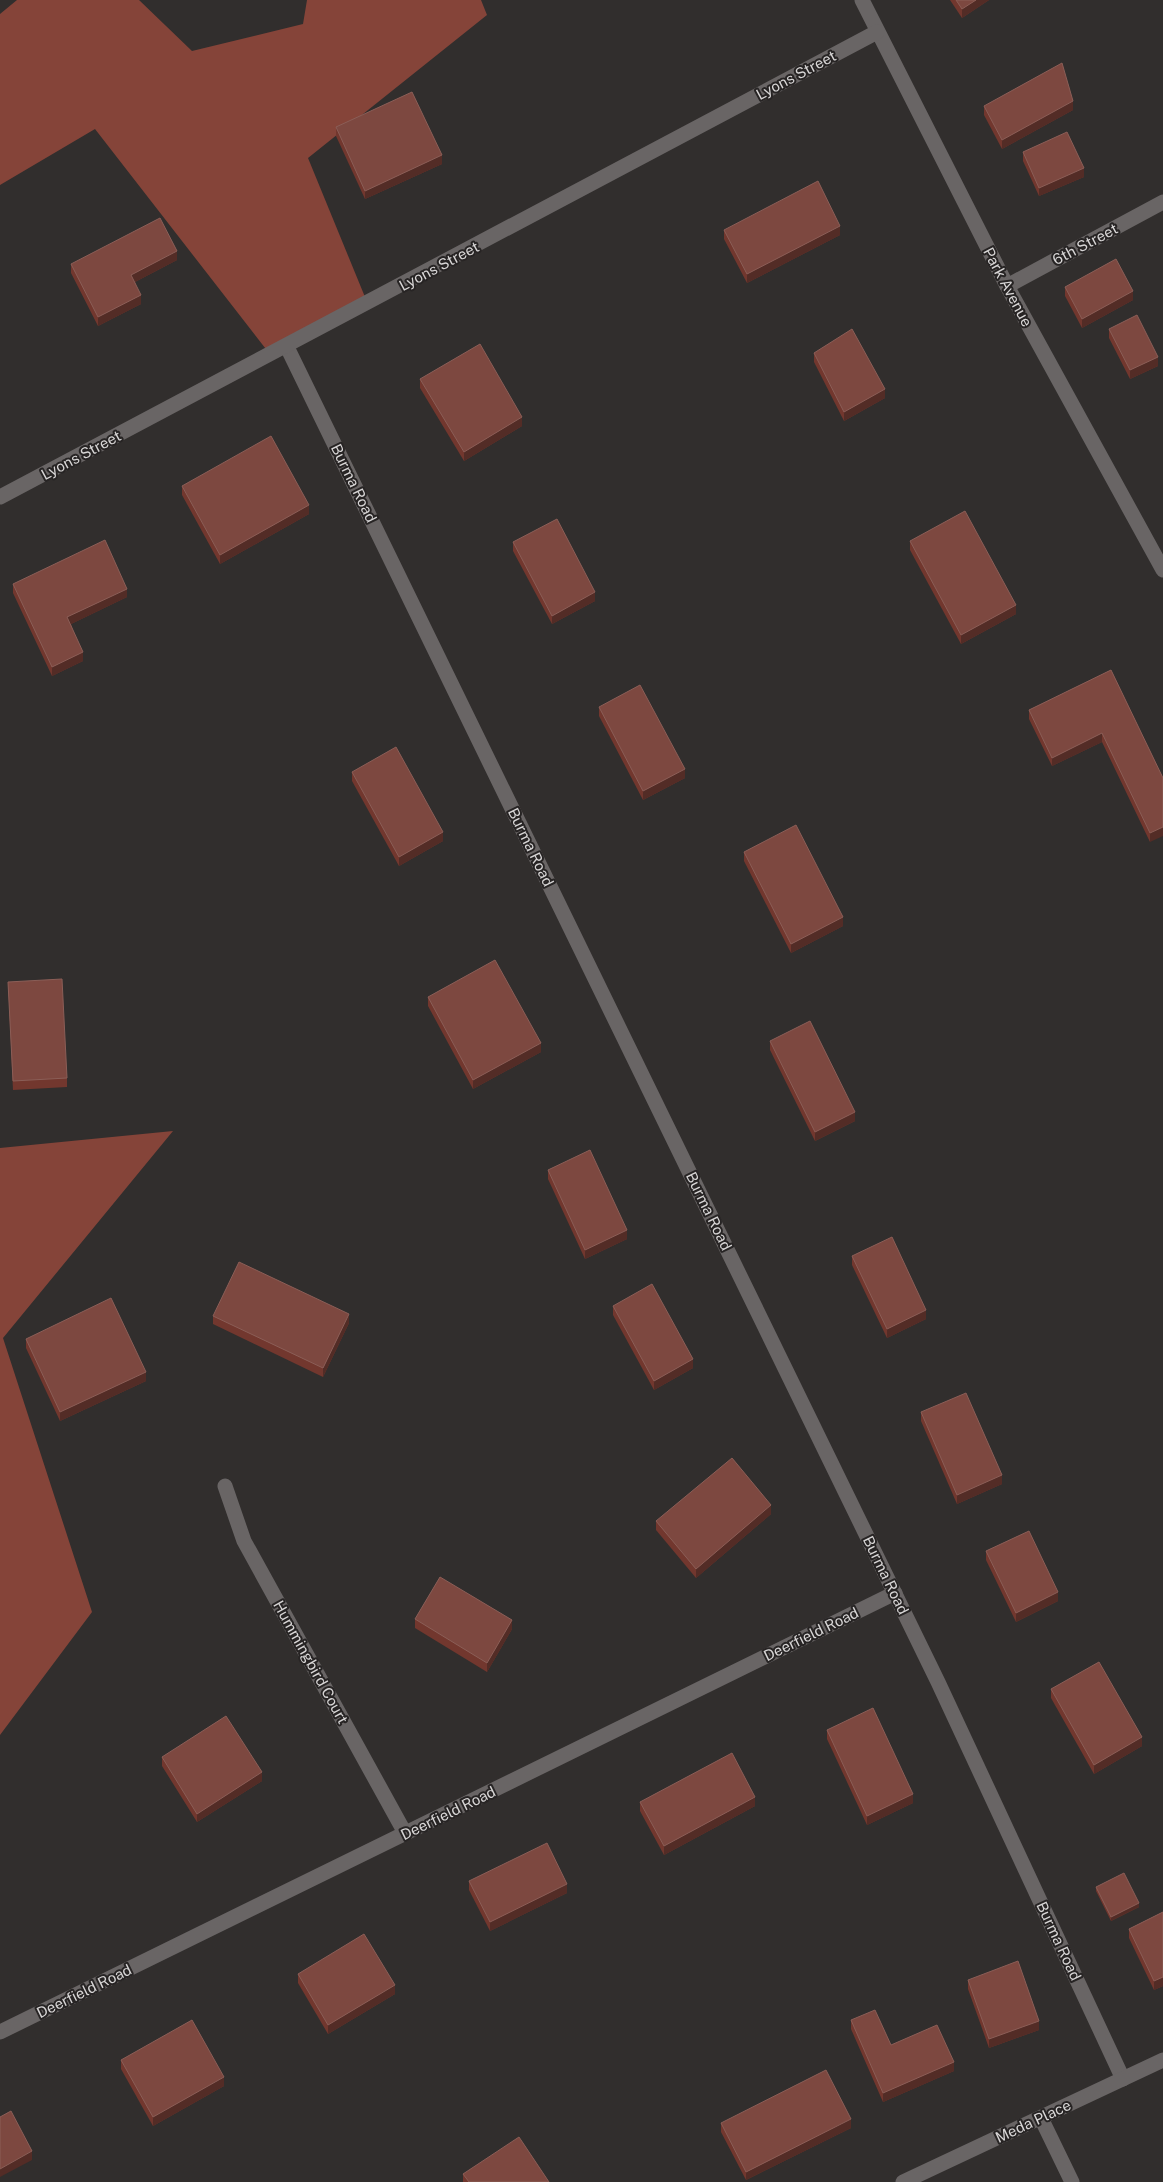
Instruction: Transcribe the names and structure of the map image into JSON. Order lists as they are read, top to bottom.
{
  "streets": {
    "street": [
      "Lyons Street",
      "6th Street",
      "Park Avenue",
      "Burma Road",
      "Deerfield Road",
      "Hummingbird Court",
      "Meda Place"
    ]
  },
  "crossings": [
    ["Lyons Street", "Park Avenue"],
    ["Lyons Street", "Burma Road"],
    ["6th Street", "Park Avenue"],
    ["Burma Road", "Deerfield Road"],
    ["Burma Road", "Meda Place"],
    ["Deerfield Road", "Hummingbird Court"]
  ]
}
